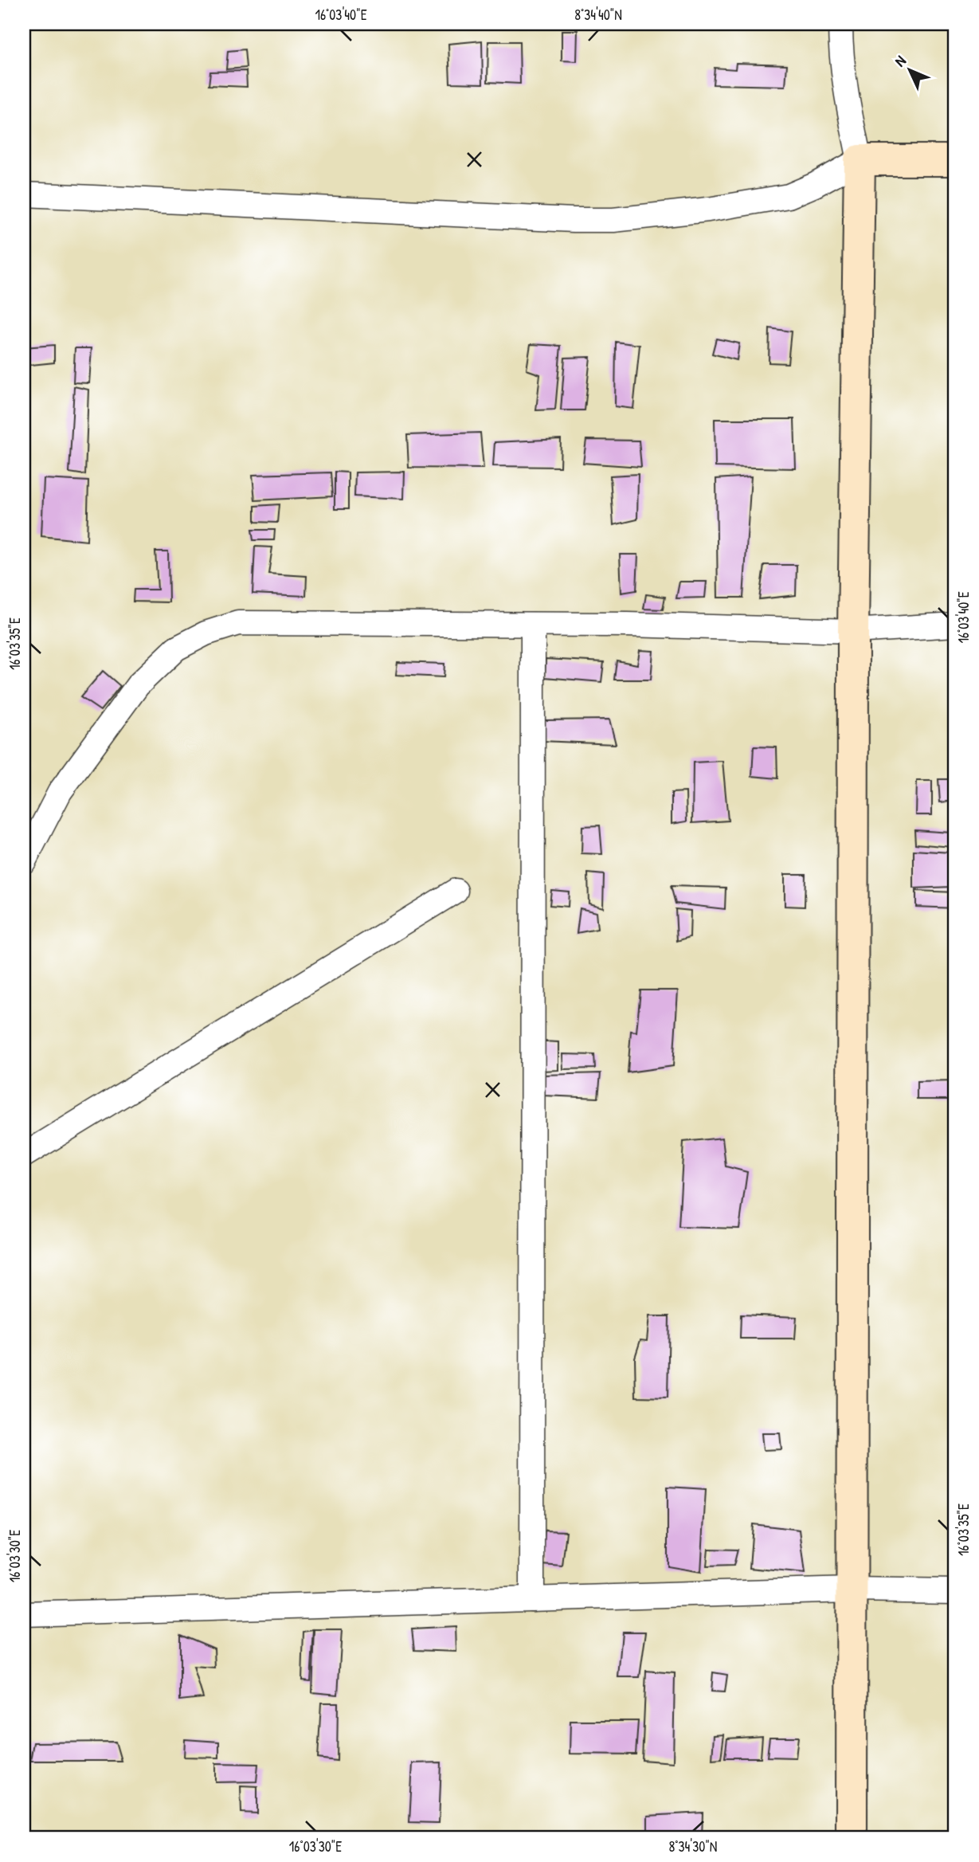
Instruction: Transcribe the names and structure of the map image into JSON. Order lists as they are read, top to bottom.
{
  "north": "top left",
  "coordinates": [
    "16°03'40\"E",
    "8°34'40\"N",
    "16°03'35\"E",
    "16°03'30\"E",
    "8°34'30\"N"
  ]
}
